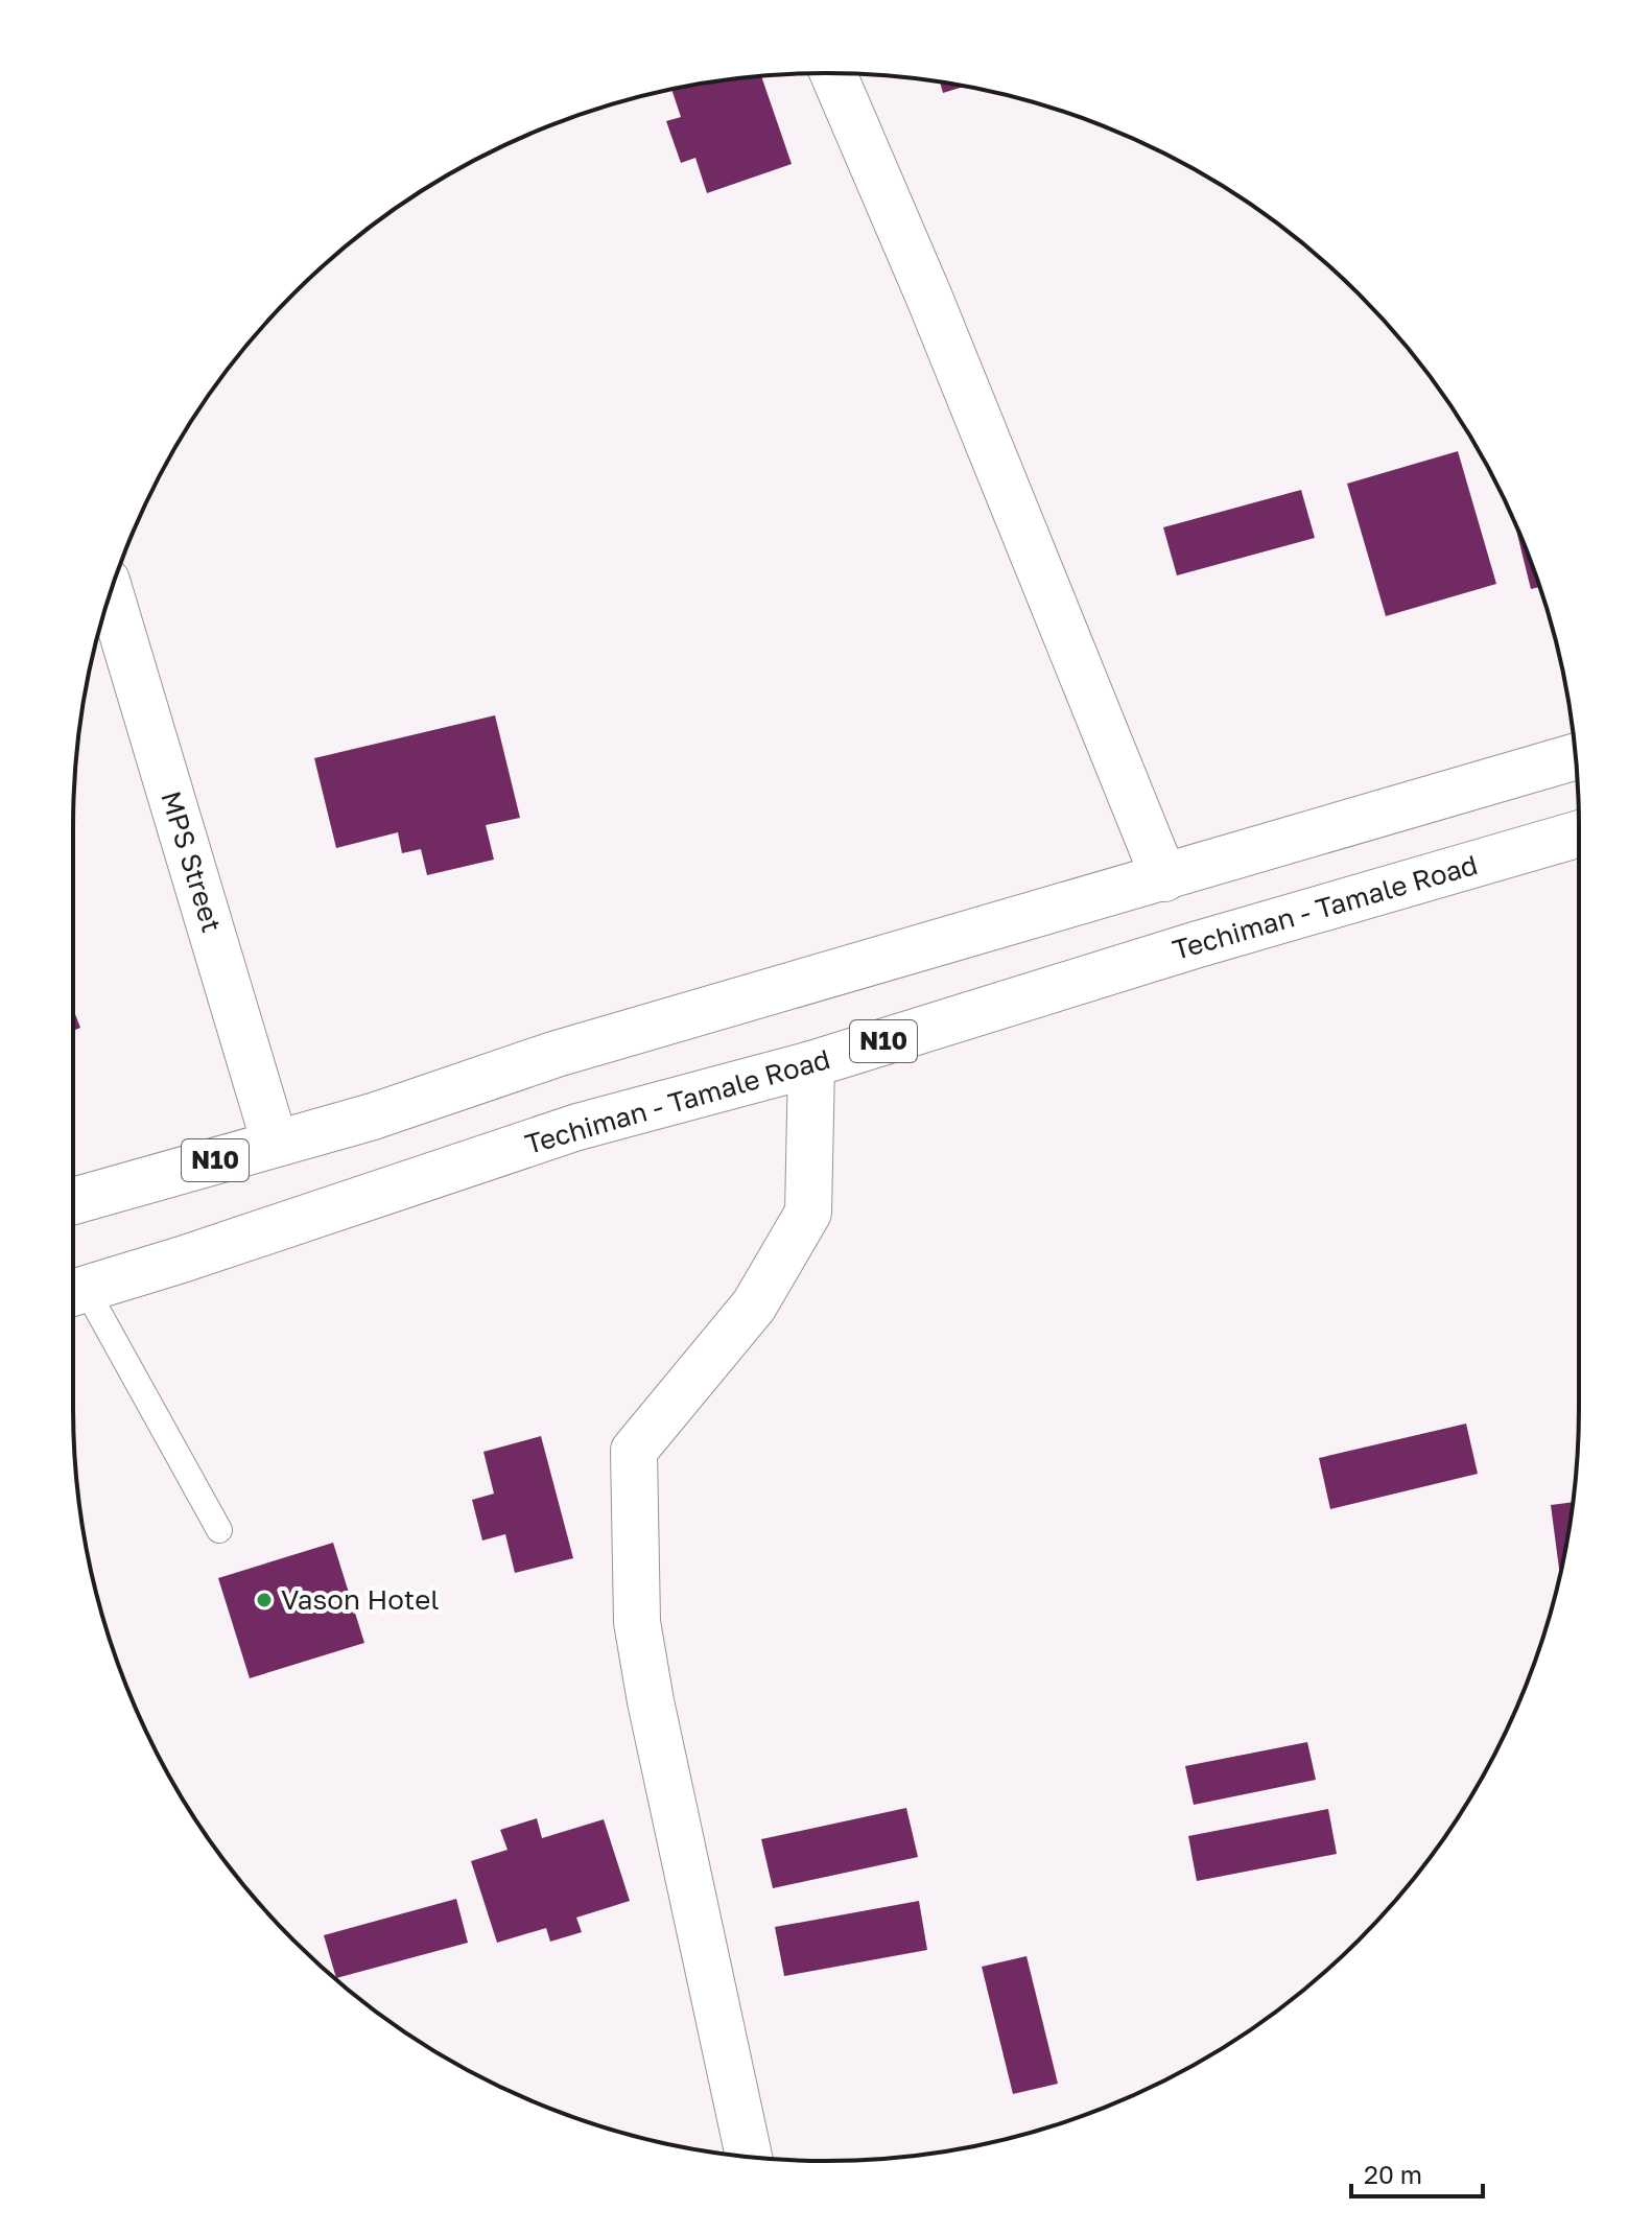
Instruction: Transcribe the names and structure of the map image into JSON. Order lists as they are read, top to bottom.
{
  "streets": {
    "main road": ["MPS Street", "Techiman - Tamale Road", "N10"]
  },
  "crossings": [
    ["MPS Street", "N10"]
  ],
  "places": ["Vason Hotel"],
  "scale_bar": "20 m"
}
